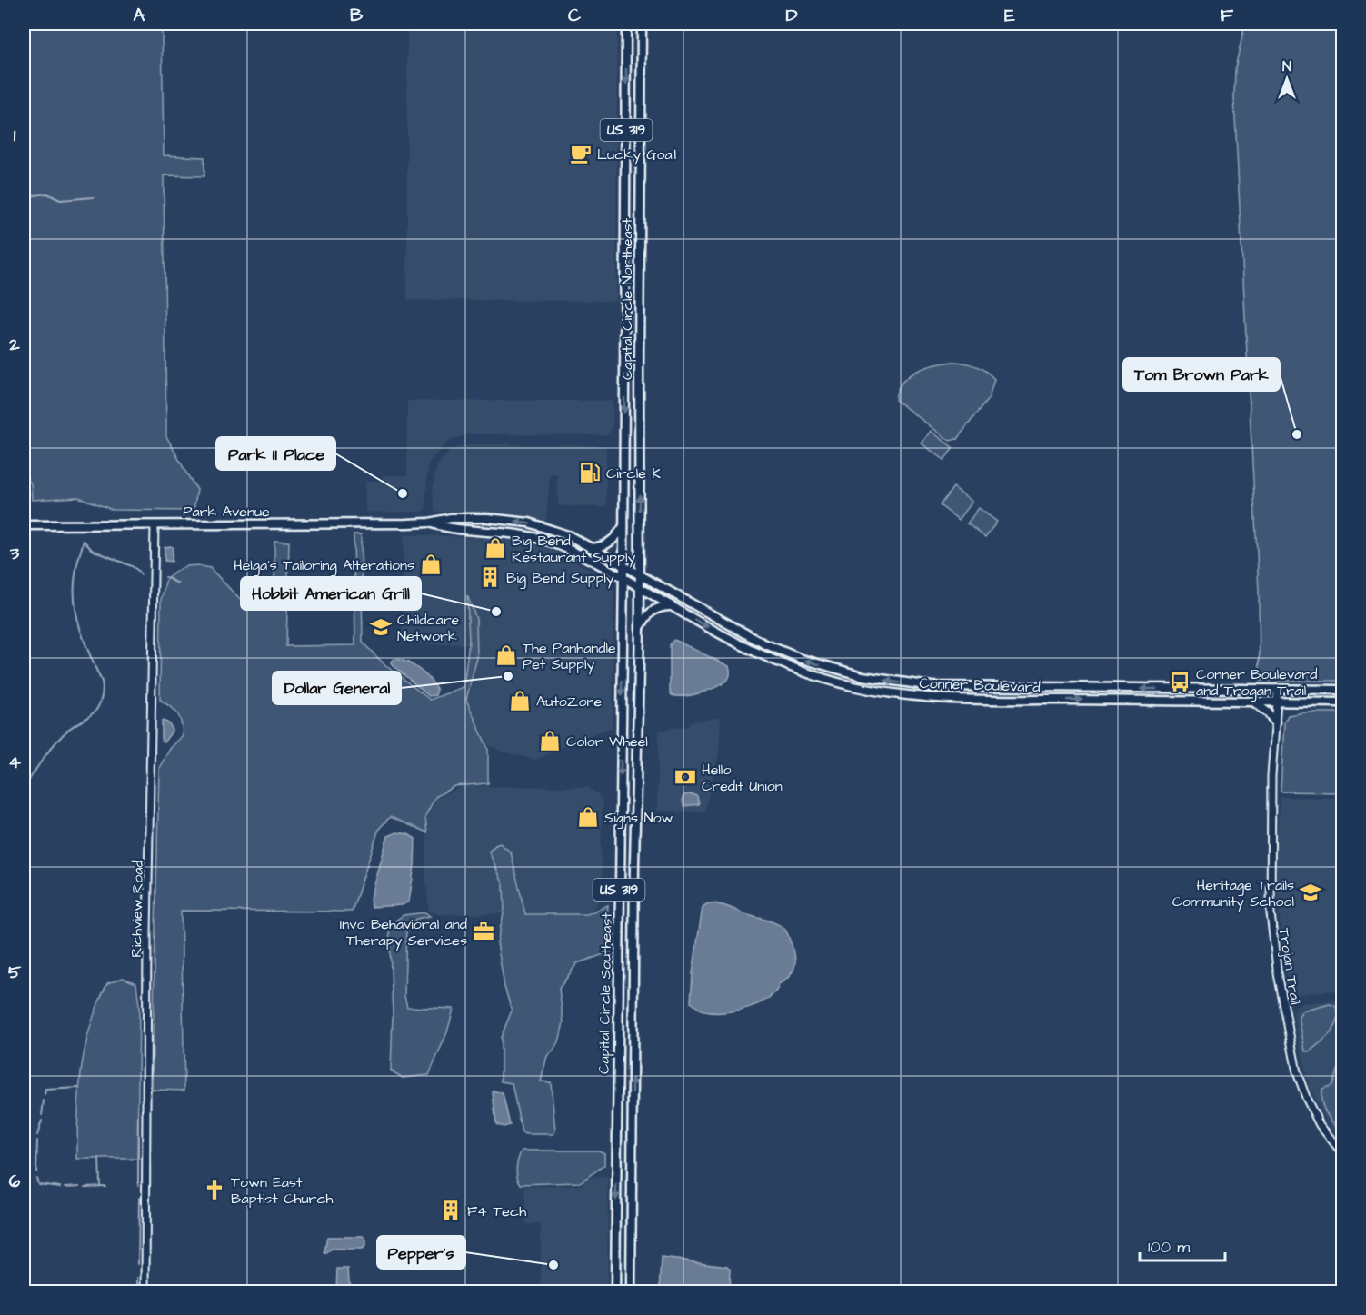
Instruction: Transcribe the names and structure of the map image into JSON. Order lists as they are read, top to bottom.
{
  "streets": {
    "main road": [
      "US 319",
      "Capital Circle Northeast",
      "Park Avenue",
      "Conner Boulevard",
      "Capital Circle Southeast"
    ],
    "street": ["Richview Road", "Trojan Trail"]
  },
  "crossings": [
    ["Capital Circle Northeast", "Park Avenue"],
    ["Capital Circle Northeast", "Conner Boulevard"],
    ["Capital Circle Northeast", "Capital Circle Southeast"],
    ["Park Avenue", "Conner Boulevard"],
    ["Park Avenue", "Richview Road"],
    ["Park Avenue", "Capital Circle Southeast"],
    ["Conner Boulevard", "Trojan Trail"],
    ["Conner Boulevard", "Capital Circle Southeast"]
  ],
  "places": {
    "cafe": ["Lucky Goat"],
    "other": [
      "Tom Brown Park",
      "Park II Place",
      "Hobbit American Grill",
      "Dollar General",
      "Pepper's"
    ],
    "fuel station": ["Circle K"],
    "shop": [
      "Big Bend Restaurant Supply",
      "Helga's Tailoring Alterations",
      "The Panhandle Pet Supply",
      "AutoZone",
      "Color Wheel",
      "Signs Now"
    ],
    "building": ["Big Bend Supply", "F4 Tech"],
    "school or university": ["Childcare Network", "Heritage Trails Community School"],
    "bus stop": ["Conner Boulevard and Trogan Trail"],
    "bank": ["Hello Credit Union"],
    "office": ["Invo Behavioral and Therapy Services"],
    "church": ["Town East Baptist Church"]
  },
  "scale_bar": "100 m",
  "north": "top",
  "grid": {
    "columns": [
      "A",
      "B",
      "C",
      "D",
      "E",
      "F"
    ],
    "rows": [
      "1",
      "2",
      "3",
      "4",
      "5",
      "6"
    ]
  }
}
